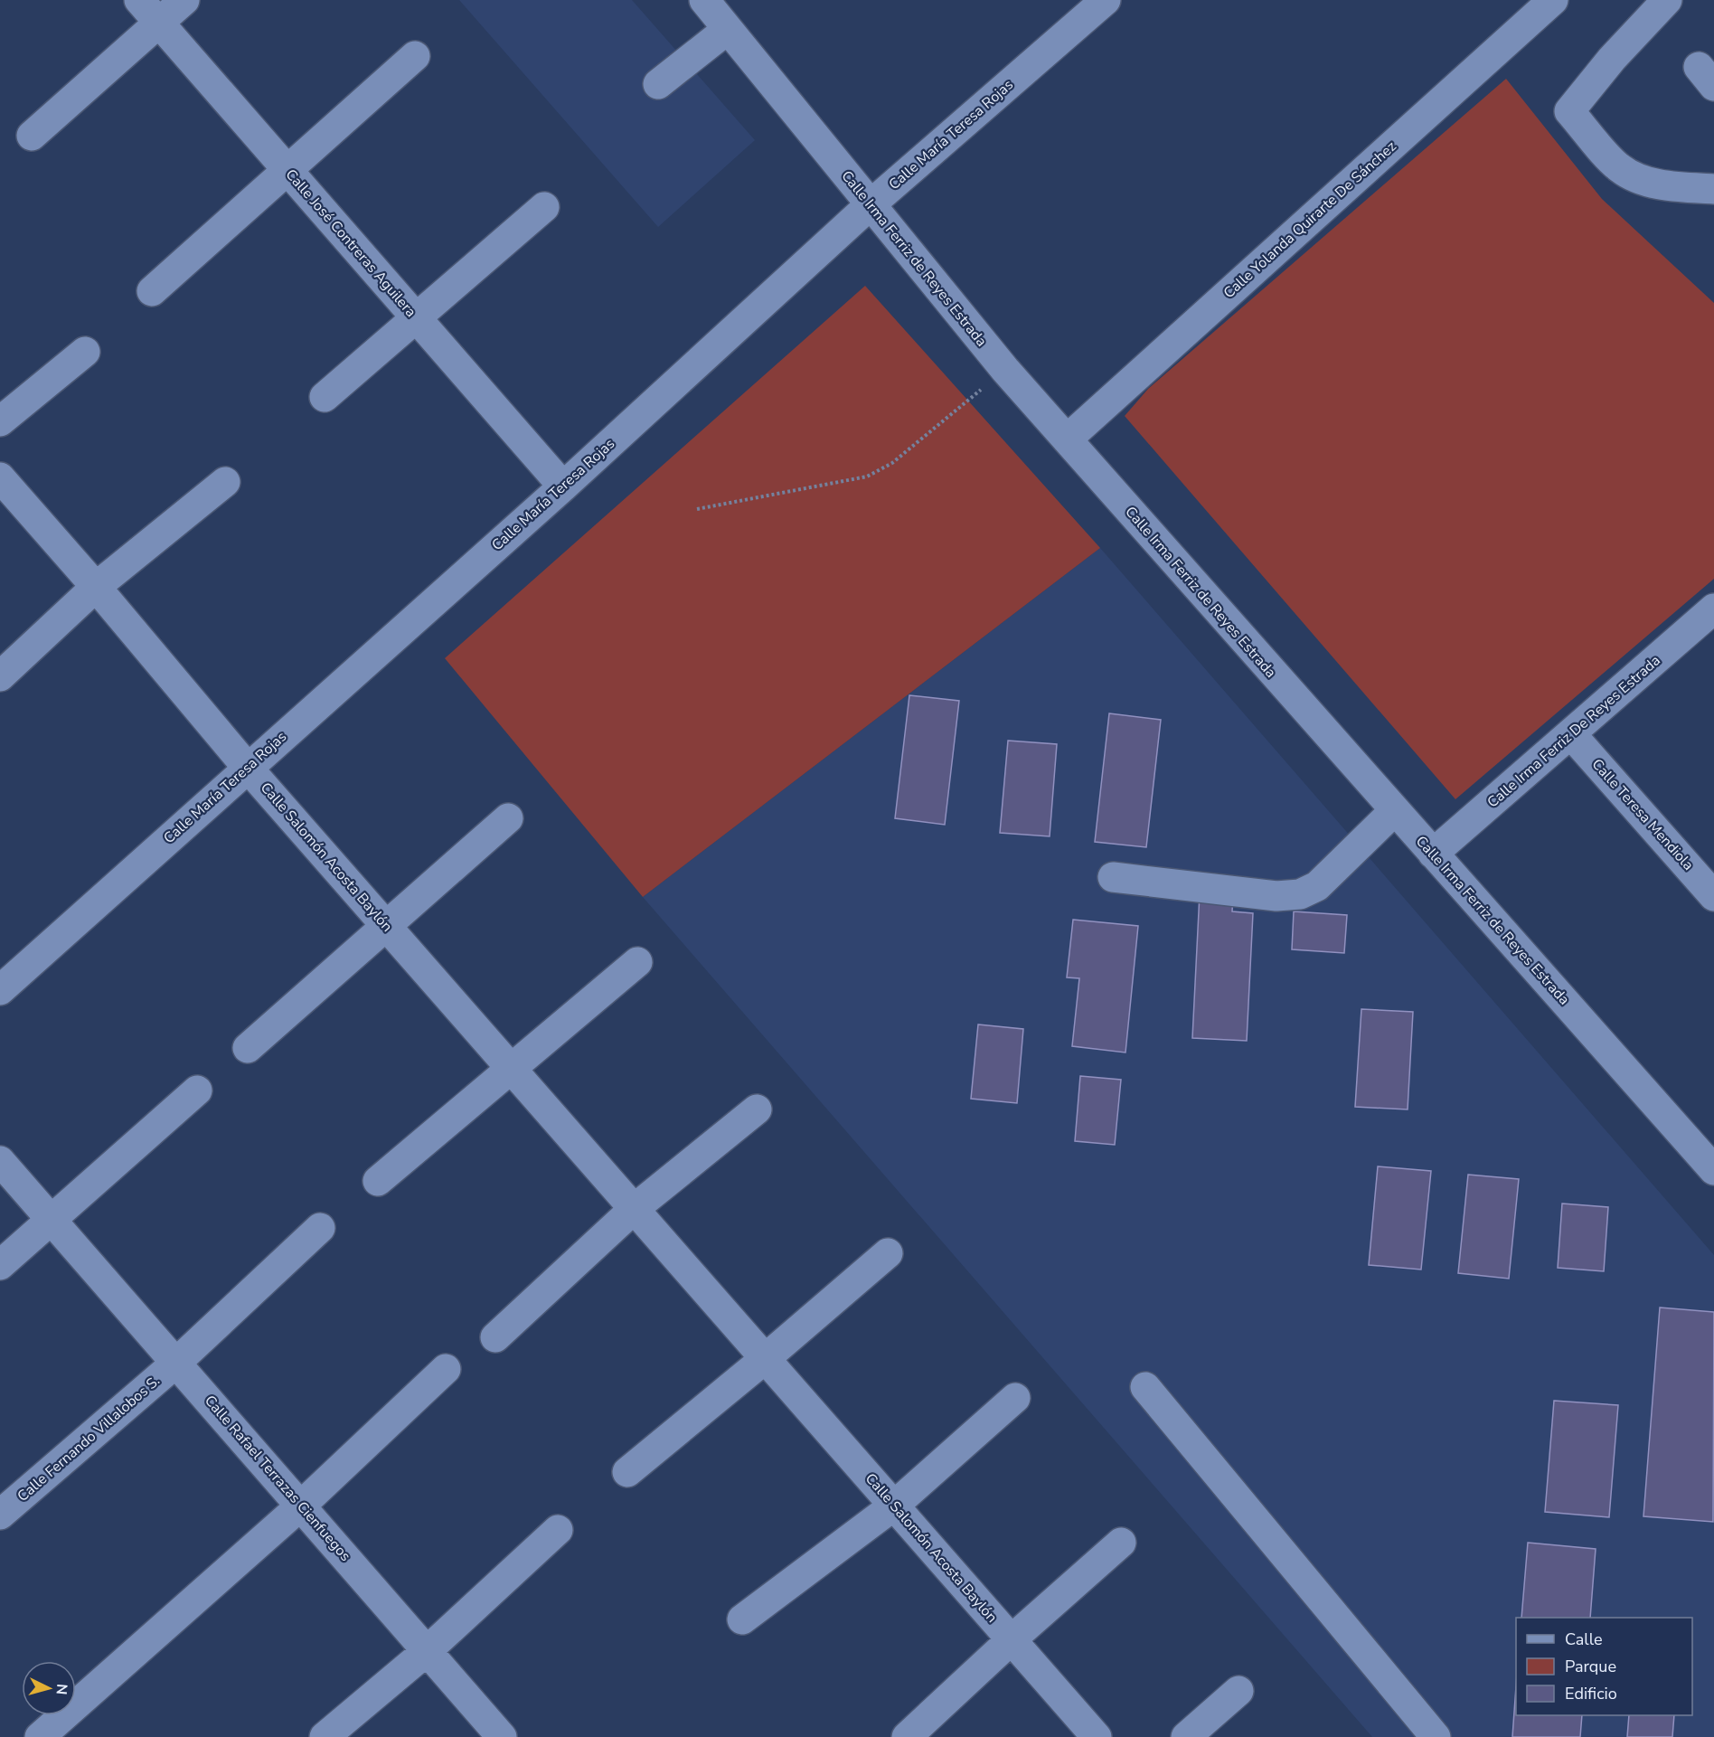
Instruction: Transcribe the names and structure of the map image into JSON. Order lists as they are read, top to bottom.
{
  "streets": {
    "street": [
      "Calle María Teresa Rojas",
      "Calle Yolanda Quirarte De Sánchez",
      "Calle José Contreras Aguilera",
      "Calle Irma Ferriz de Reyes Estrada",
      "Calle Irma Ferriz De Reyes Estrada",
      "Calle Teresa Mendiola",
      "Calle Salomón Acosta Baylón",
      "Calle Fernando Villalobos S.",
      "Calle Rafael Terrazas Cienfuegos"
    ]
  },
  "crossings": [
    ["Calle María Teresa Rojas", "Calle José Contreras Aguilera"],
    ["Calle María Teresa Rojas", "Calle Irma Ferriz de Reyes Estrada"],
    ["Calle María Teresa Rojas", "Calle Salomón Acosta Baylón"],
    ["Calle Yolanda Quirarte De Sánchez", "Calle Irma Ferriz de Reyes Estrada"],
    ["Calle Irma Ferriz de Reyes Estrada", "Calle Irma Ferriz De Reyes Estrada"],
    ["Calle Irma Ferriz De Reyes Estrada", "Calle Teresa Mendiola"],
    ["Calle Fernando Villalobos S.", "Calle Rafael Terrazas Cienfuegos"]
  ],
  "legend": ["Calle", "Parque", "Edificio"],
  "north": "right"
}
